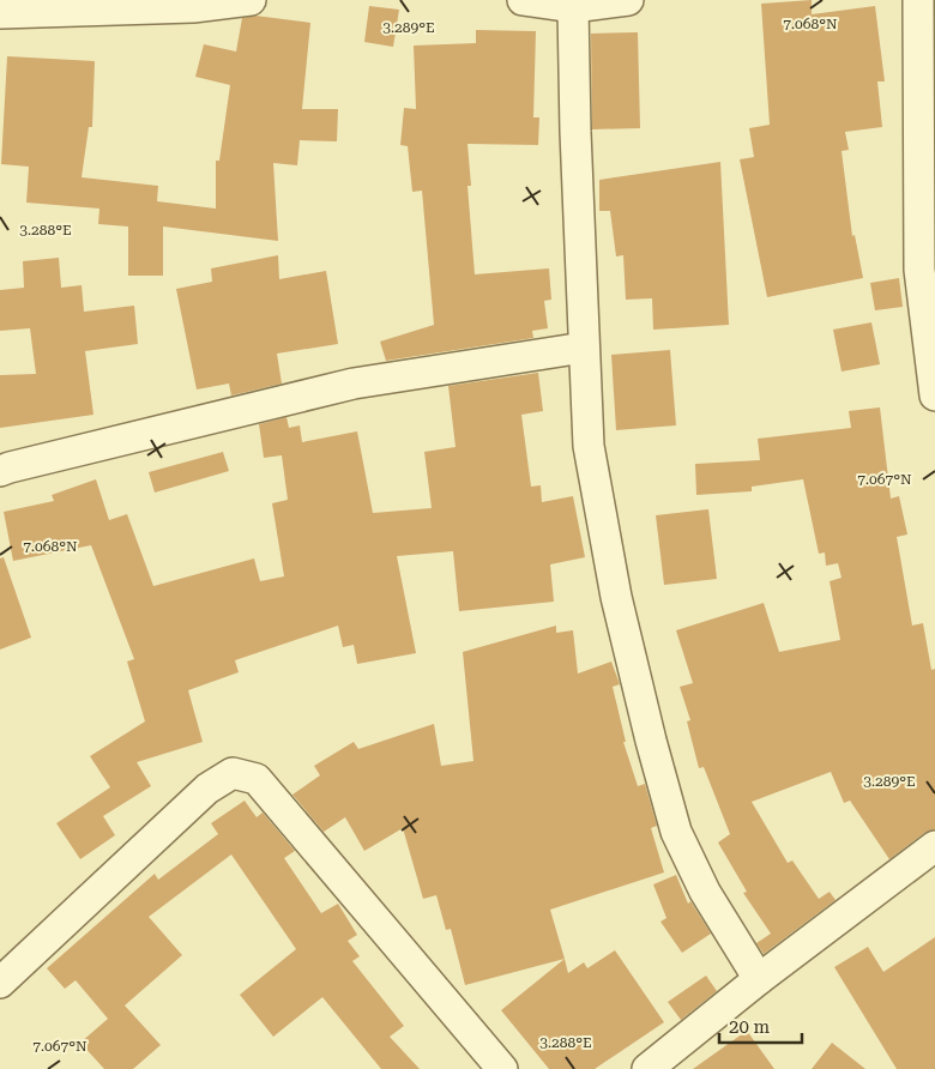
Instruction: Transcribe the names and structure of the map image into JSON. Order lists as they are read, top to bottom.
{
  "scale_bar": "20 m",
  "coordinates": [
    "7.068°N",
    "3.289°E",
    "3.288°E",
    "7.067°N"
  ]
}
